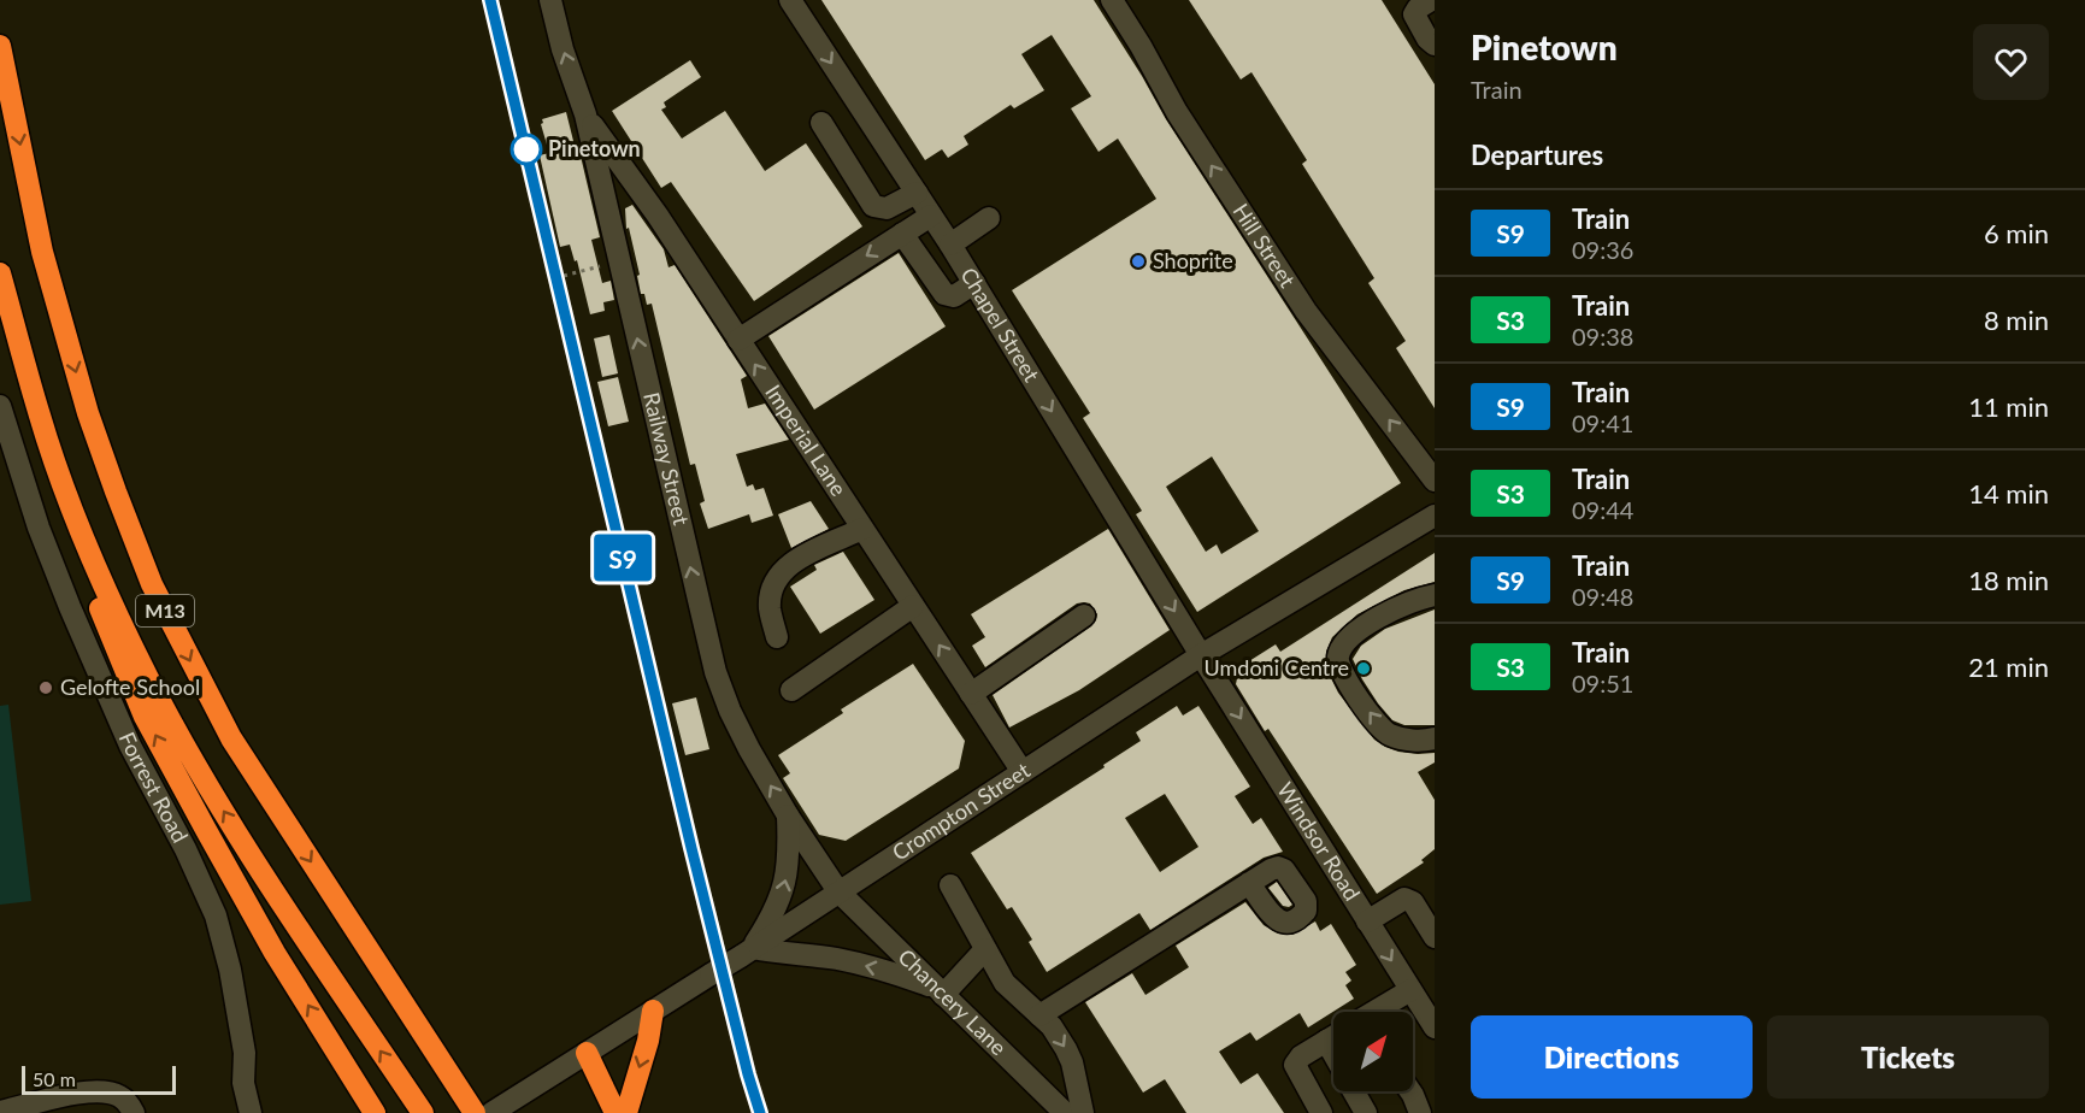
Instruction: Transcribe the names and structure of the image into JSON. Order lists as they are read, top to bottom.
{
  "streets": {
    "highway": ["M13"],
    "street": [
      "Hill Street",
      "Chapel Street",
      "Imperial Lane",
      "Railway Street",
      "Forrest Road",
      "Crompton Street",
      "Windsor Road",
      "Chancery Lane"
    ]
  },
  "crossings": [
    ["Chapel Street", "Crompton Street"],
    ["Chapel Street", "Windsor Road"],
    ["Imperial Lane", "Railway Street"],
    ["Imperial Lane", "Crompton Street"],
    ["Railway Street", "Crompton Street"],
    ["Railway Street", "Chancery Lane"],
    ["Crompton Street", "Windsor Road"],
    ["Crompton Street", "Chancery Lane"]
  ],
  "one_way": [
    "Hill Street",
    "Chapel Street",
    "Imperial Lane",
    "Railway Street",
    "Windsor Road"
  ],
  "places": [
    "Pinetown",
    "Shoprite",
    "Umdoni Centre",
    "Gelofte School"
  ],
  "scale_bar": "50 m",
  "north": "top right",
  "page": {
    "on_map": "S9",
    "heading": [
      ["Pinetown", "Train"],
      "Departures"
    ],
    "list": [
      {
        "mark": "S9",
        "name": "Train",
        "note": "09:36",
        "value": "6 min"
      },
      {
        "mark": "S3",
        "name": "Train",
        "note": "09:38",
        "value": "8 min"
      },
      {
        "mark": "S9",
        "name": "Train",
        "note": "09:41",
        "value": "11 min"
      },
      {
        "mark": "S3",
        "name": "Train",
        "note": "09:44",
        "value": "14 min"
      },
      {
        "mark": "S9",
        "name": "Train",
        "note": "09:48",
        "value": "18 min"
      },
      {
        "mark": "S3",
        "name": "Train",
        "note": "09:51",
        "value": "21 min"
      }
    ],
    "buttons": ["Directions", "Tickets"],
    "scale": "50 m"
  }
}
